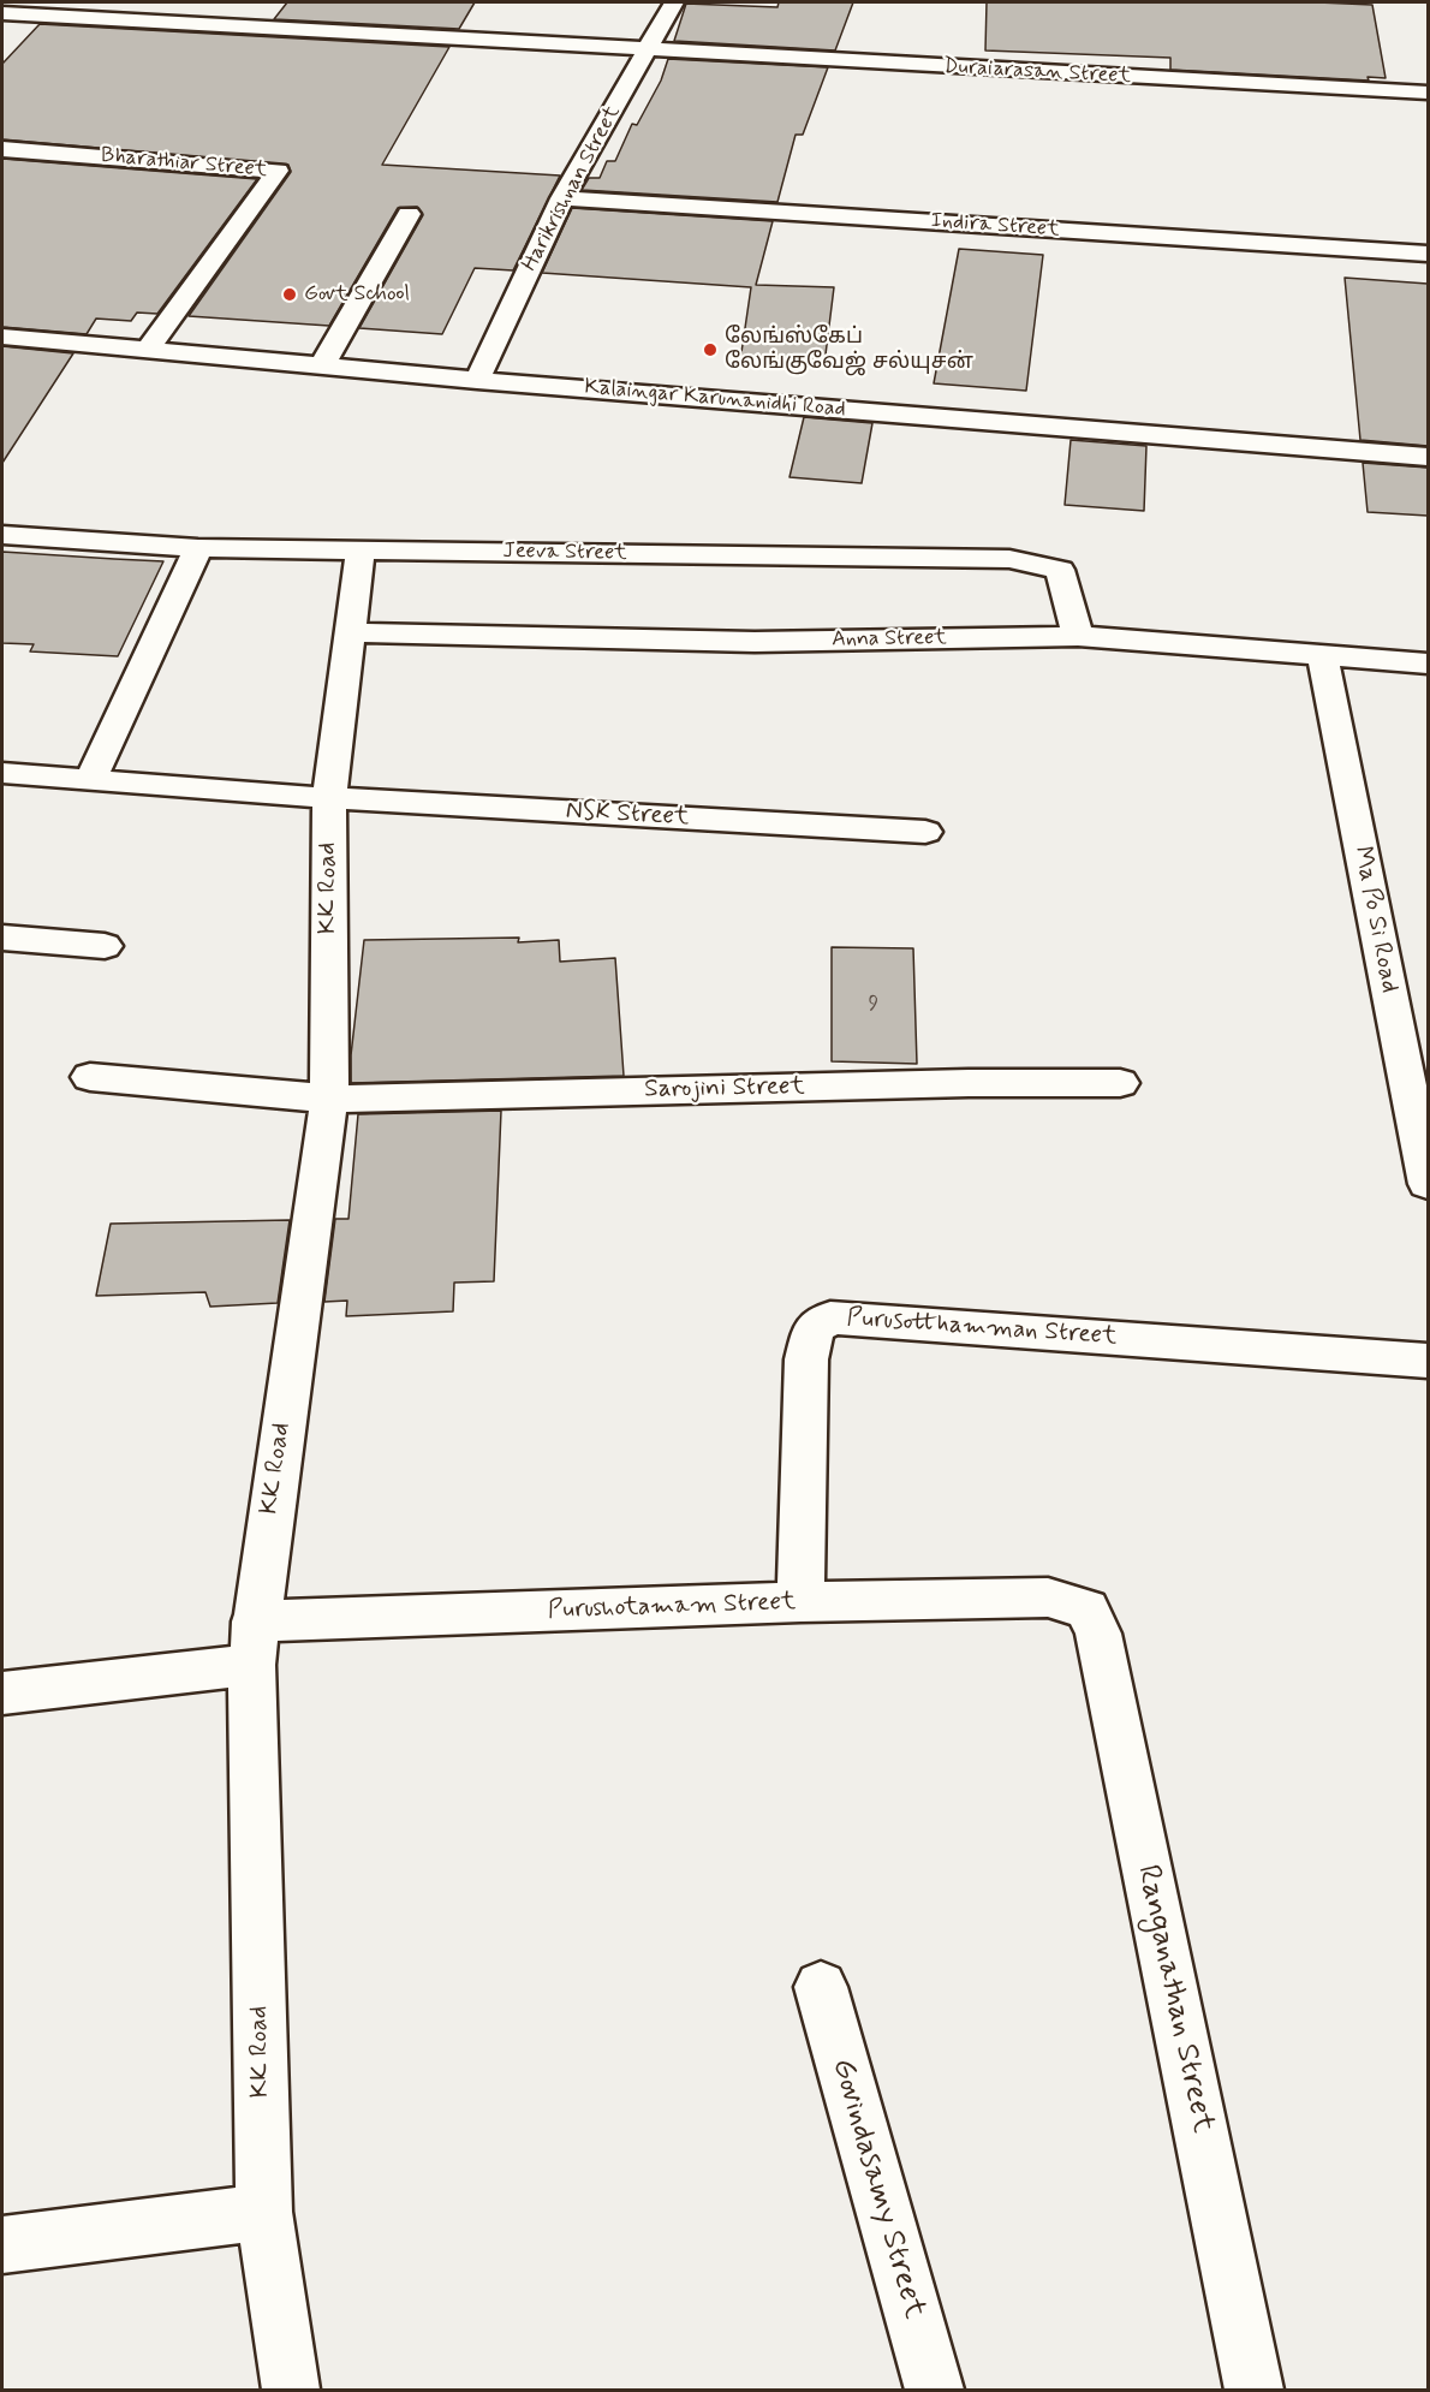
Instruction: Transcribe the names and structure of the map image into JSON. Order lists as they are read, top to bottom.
{
  "streets": {
    "street": [
      "Duraiarasan Street",
      "Bharathiar Street",
      "Harikrishnan Street",
      "Indira Street",
      "Kalaingar Karunanidhi Road",
      "Jeeva Street",
      "Anna Street",
      "NSK Street",
      "KK Road",
      "Ma Po Si Road",
      "Sarojini Street",
      "Purusotthamman Street",
      "Purushotamam Street",
      "Ranganathan Street",
      "Govindasamy Street"
    ]
  },
  "crossings": [
    ["Duraiarasan Street", "Harikrishnan Street"],
    ["Bharathiar Street", "Kalaingar Karunanidhi Road"],
    ["Harikrishnan Street", "Indira Street"],
    ["Harikrishnan Street", "Kalaingar Karunanidhi Road"],
    ["Jeeva Street", "Anna Street"],
    ["Jeeva Street", "KK Road"],
    ["Anna Street", "KK Road"],
    ["Anna Street", "Ma Po Si Road"],
    ["NSK Street", "KK Road"],
    ["KK Road", "Sarojini Street"],
    ["KK Road", "Purushotamam Street"],
    ["Purusotthamman Street", "Purushotamam Street"],
    ["Purushotamam Street", "Ranganathan Street"]
  ],
  "places": ["Govt School", "லேங்ஸ்கேப் லேங்குவேஜ் சல்யுசன்"],
  "house_numbers": ["9"]
}
